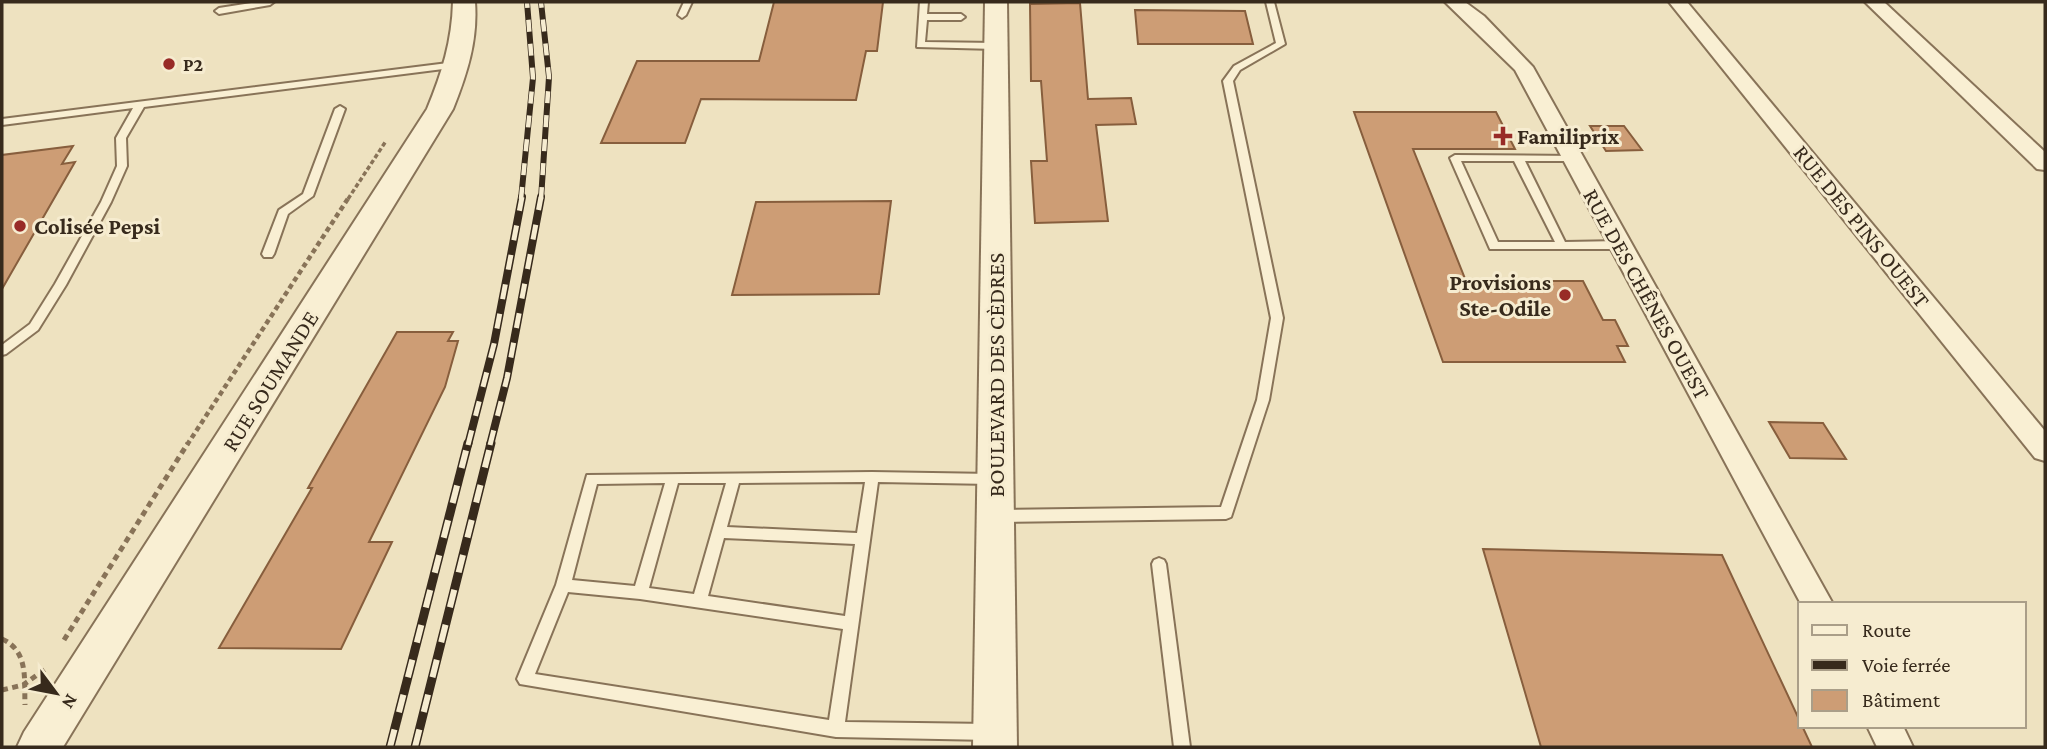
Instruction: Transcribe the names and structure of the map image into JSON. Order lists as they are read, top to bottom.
{
  "streets": {
    "street": [
      "RUE DES PINS OUEST",
      "RUE DES CHÊNES OUEST",
      "BOULEVARD DES CÈDRES",
      "RUE SOUMANDE"
    ]
  },
  "places": {
    "other": ["P2", "Colisée Pepsi", "Provisions Ste-Odile"],
    "health": ["Familiprix"]
  },
  "legend": ["Route", "Voie ferrée", "Bâtiment"],
  "north": "bottom right"
}
